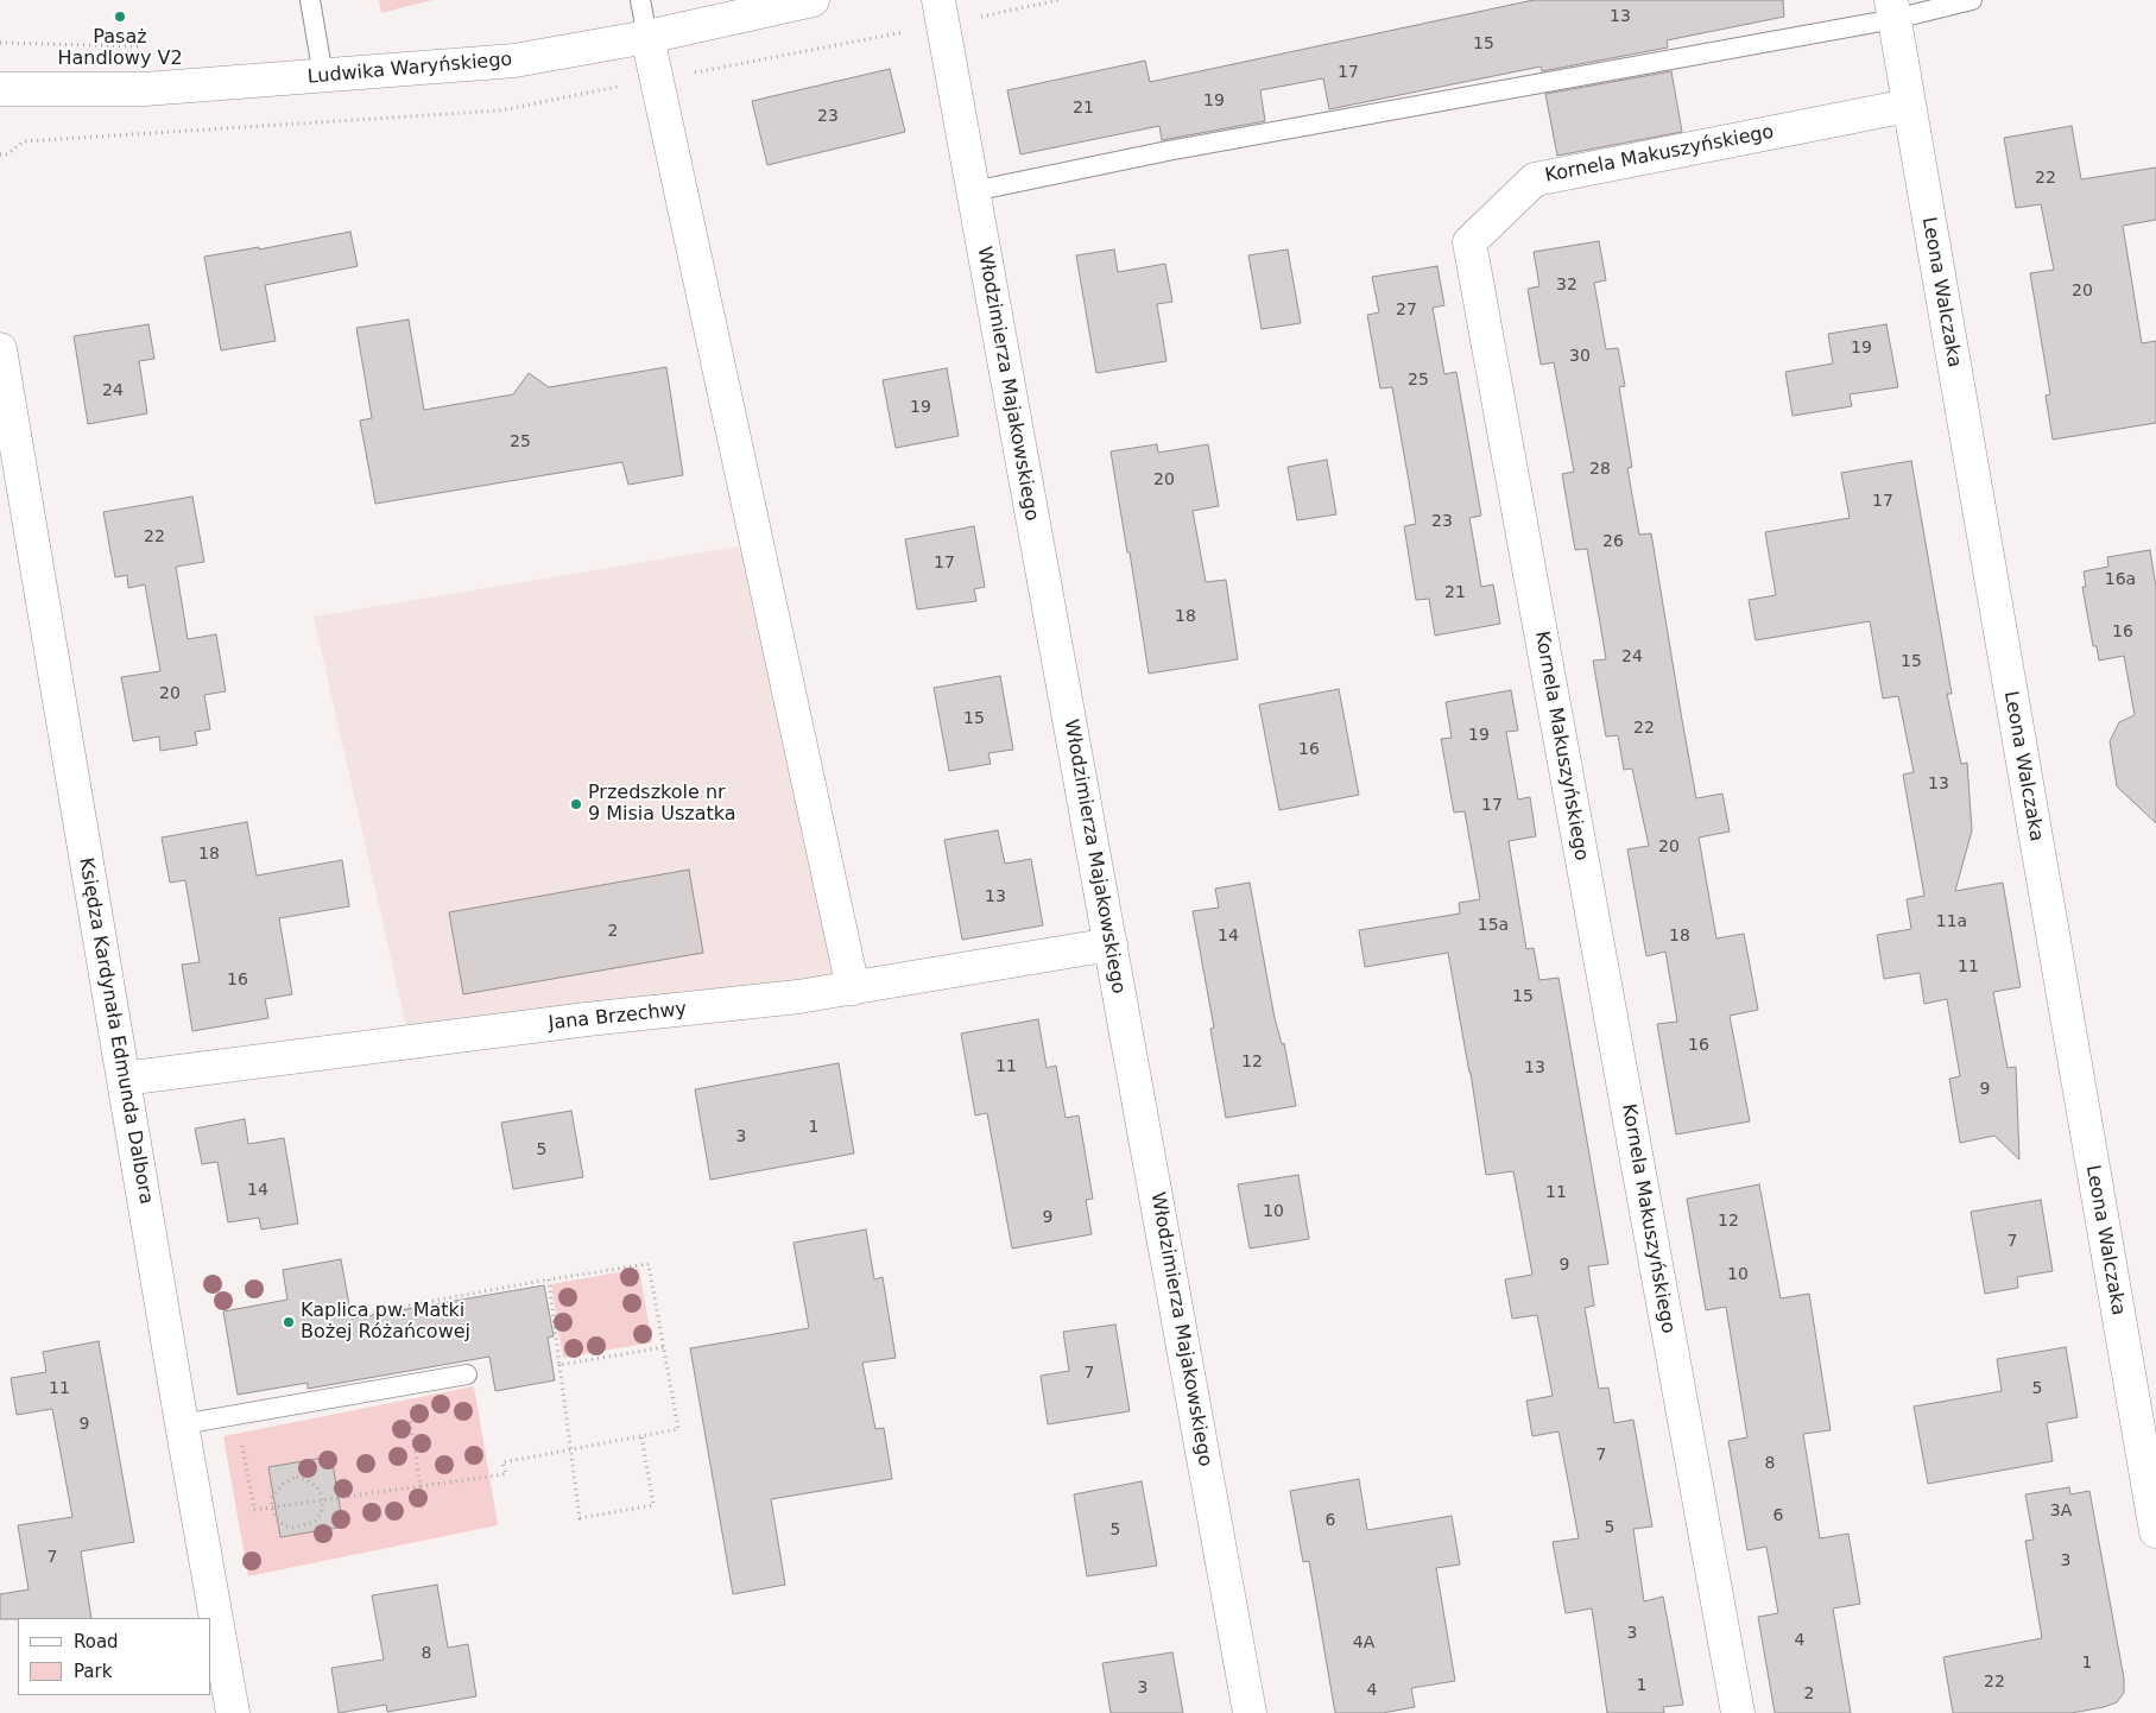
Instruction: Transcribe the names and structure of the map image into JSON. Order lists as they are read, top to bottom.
{
  "streets": {
    "street": [
      "Ludwika Waryńskiego",
      "Kornela Makuszyńskiego",
      "Leona Walczaka",
      "Włodzimierza Majakowskiego",
      "Jana Brzechwy",
      "Księdza Kardynała Edmunda Dalbora"
    ]
  },
  "crossings": [
    ["Kornela Makuszyńskiego", "Leona Walczaka"],
    ["Włodzimierza Majakowskiego", "Jana Brzechwy"],
    ["Jana Brzechwy", "Księdza Kardynała Edmunda Dalbora"]
  ],
  "places": ["Pasaż Handlowy V2", "Przedszkole nr 9 Misia Uszatka", "Kaplica pw. Matki Bożej Różańcowej"],
  "house_numbers": [
    "13",
    "15",
    "17",
    "19",
    "21",
    "23",
    "22",
    "32",
    "20",
    "27",
    "19",
    "30",
    "25",
    "24",
    "19",
    "25",
    "28",
    "20",
    "17",
    "23",
    "22",
    "26",
    "17",
    "16a",
    "21",
    "18",
    "16",
    "24",
    "15",
    "20",
    "15",
    "22",
    "19",
    "16",
    "13",
    "17",
    "20",
    "18",
    "13",
    "11a",
    "15a",
    "2",
    "14",
    "18",
    "11",
    "16",
    "15",
    "16",
    "12",
    "11",
    "13",
    "9",
    "1",
    "3",
    "5",
    "14",
    "11",
    "10",
    "9",
    "12",
    "7",
    "9",
    "10",
    "7",
    "11",
    "5",
    "9",
    "7",
    "8",
    "3A",
    "6",
    "6",
    "5",
    "5",
    "7",
    "3",
    "3",
    "4",
    "4A",
    "8",
    "1",
    "22",
    "1",
    "3",
    "4",
    "2"
  ],
  "legend": ["Road", "Park"]
}
